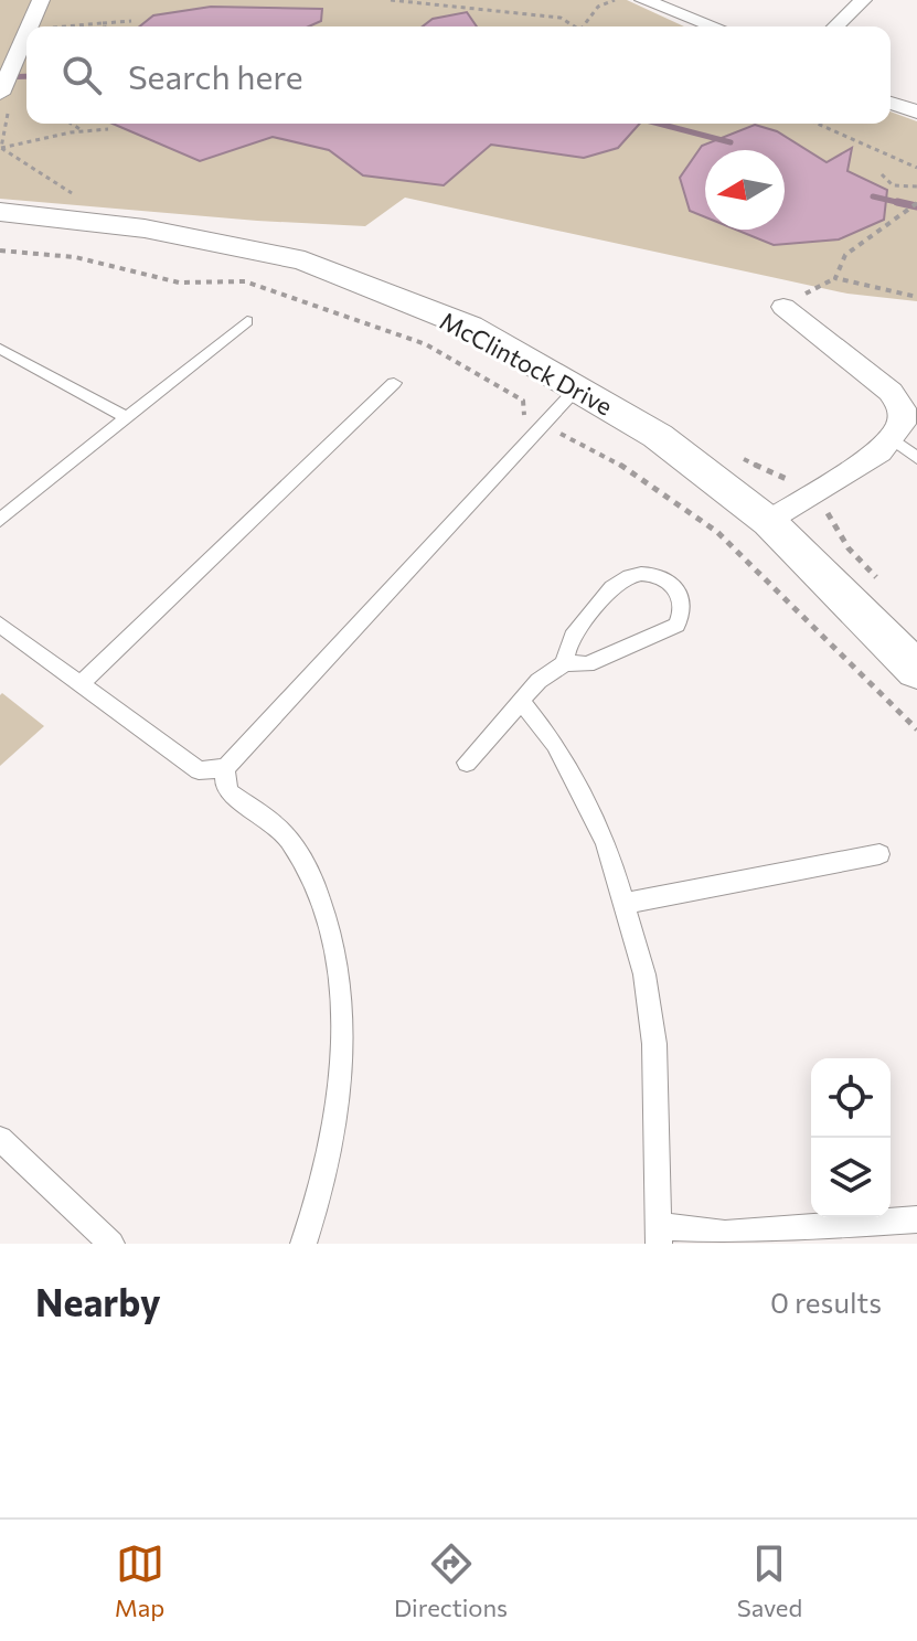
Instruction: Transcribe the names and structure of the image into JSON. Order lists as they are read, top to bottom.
{
  "streets": {
    "street": ["McClintock Drive"]
  },
  "north": "left",
  "page": {
    "search": "Search here",
    "heading": ["Nearby", "0 results"],
    "nav": ["Map", "Directions", "Saved"]
  }
}
